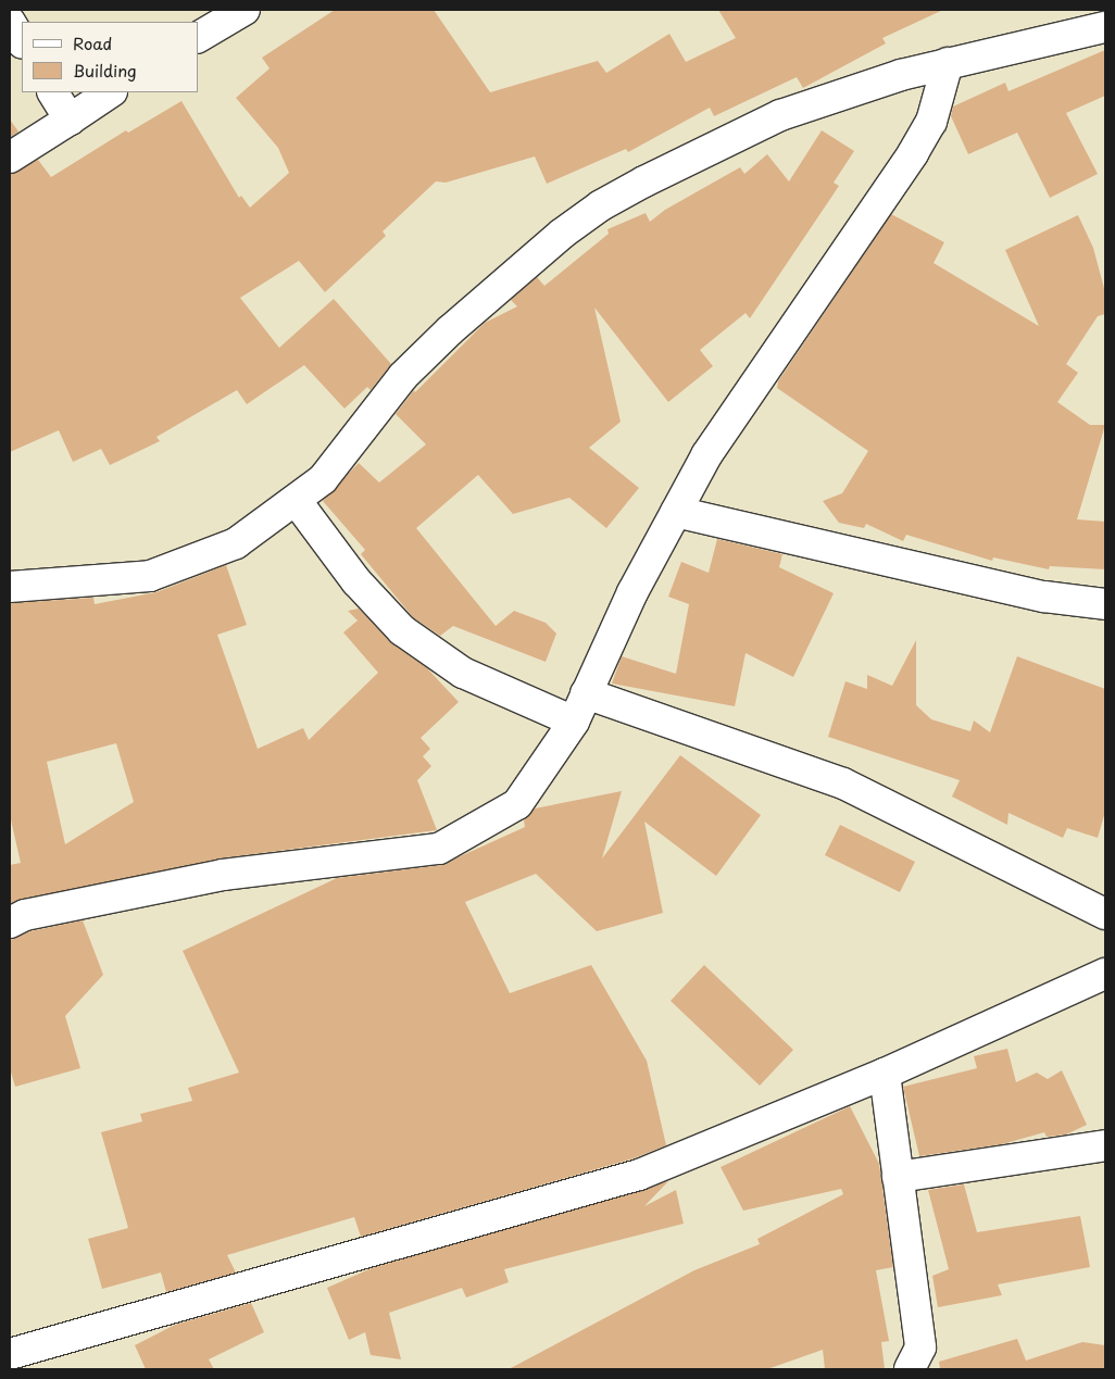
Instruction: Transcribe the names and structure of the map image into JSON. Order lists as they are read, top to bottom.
{
  "legend": ["Road", "Building"]
}
